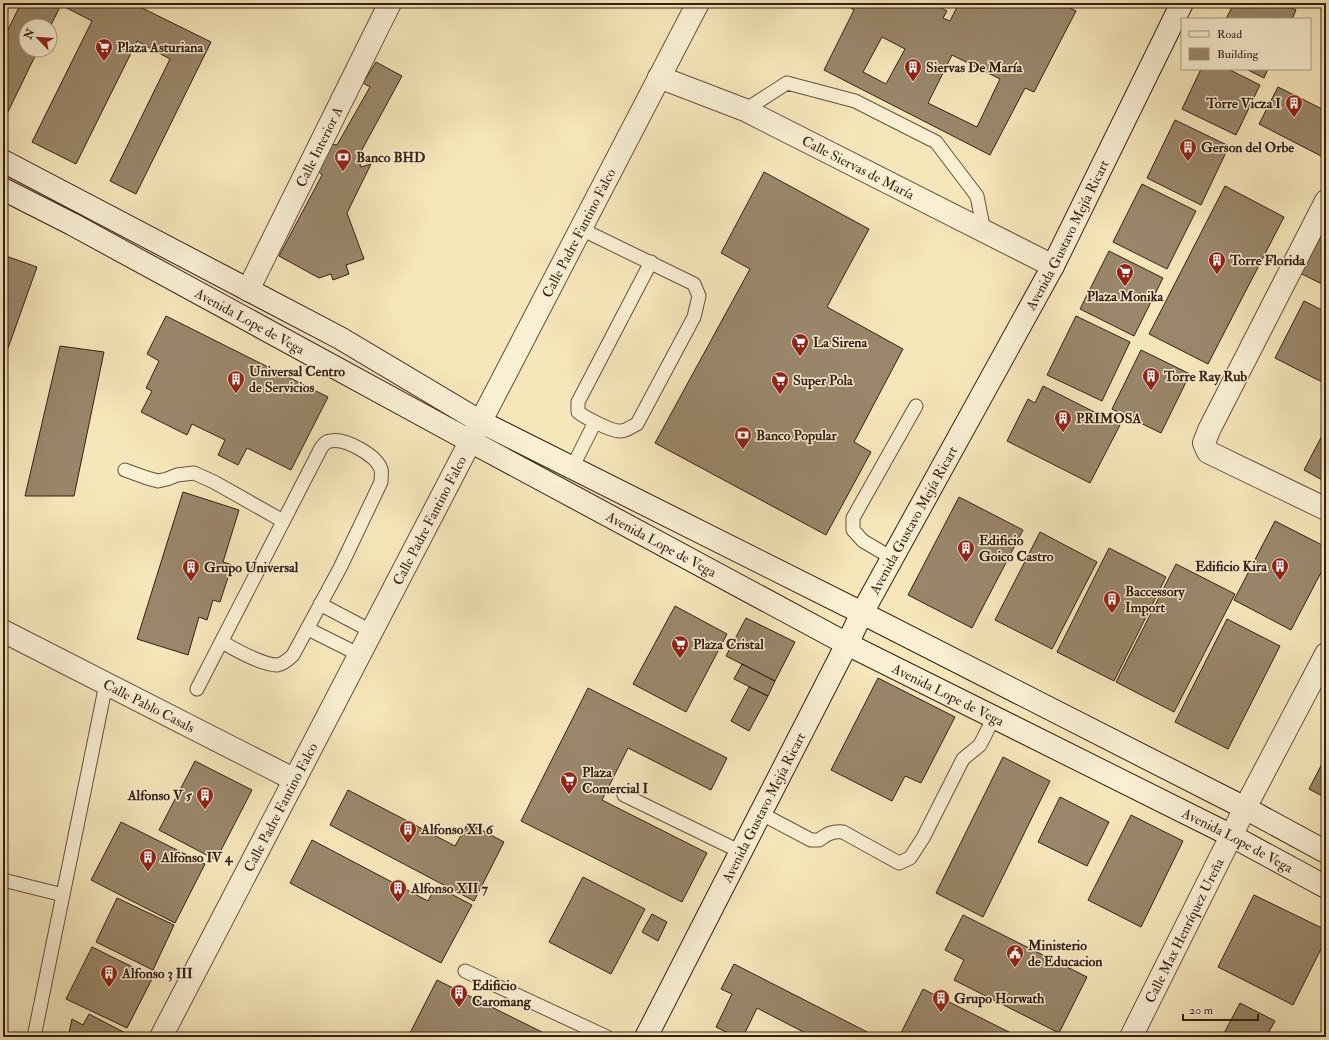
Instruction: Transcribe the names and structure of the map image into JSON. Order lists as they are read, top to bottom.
{
  "streets": {
    "street": [
      "Calle Interior A",
      "Calle Siervas de María",
      "Calle Padre Fantino Falco",
      "Avenida Gustavo Mejía Ricart",
      "Avenida Lope de Vega",
      "Calle Pablo Casals",
      "Calle Max Henríquez Ureña"
    ]
  },
  "crossings": [
    ["Calle Interior A", "Avenida Lope de Vega"],
    ["Calle Siervas de María", "Calle Padre Fantino Falco"],
    ["Calle Siervas de María", "Avenida Gustavo Mejía Ricart"],
    ["Calle Padre Fantino Falco", "Avenida Lope de Vega"],
    ["Calle Padre Fantino Falco", "Calle Pablo Casals"],
    ["Avenida Gustavo Mejía Ricart", "Avenida Lope de Vega"],
    ["Avenida Lope de Vega", "Calle Max Henríquez Ureña"]
  ],
  "places": {
    "supermarket": [
      "Plaza Asturiana",
      "Plaza Monika",
      "La Sirena",
      "Super Pola",
      "Plaza Cristal",
      "Plaza Comercial I"
    ],
    "building": [
      "Siervas De María",
      "Torre Vicza I",
      "Gerson del Orbe",
      "Torre Florida",
      "Torre Ray Rub",
      "Universal Centro de Servicios",
      "PRIMOSA",
      "Edificio Goico Castro",
      "Edificio Kira",
      "Grupo Universal",
      "Baccessory Import",
      "Alfonso V 5",
      "Alfonso XI 6",
      "Alfonso IV 4",
      "Alfonso XII 7",
      "Alfonso 3 III",
      "Edificio Caromang",
      "Grupo Horwath"
    ],
    "bank": ["Banco BHD", "Banco Popular"],
    "public building": ["Ministerio de Educacion"]
  },
  "legend": ["Road", "Building"],
  "scale_bar": "20 m",
  "north": "top left"
}
